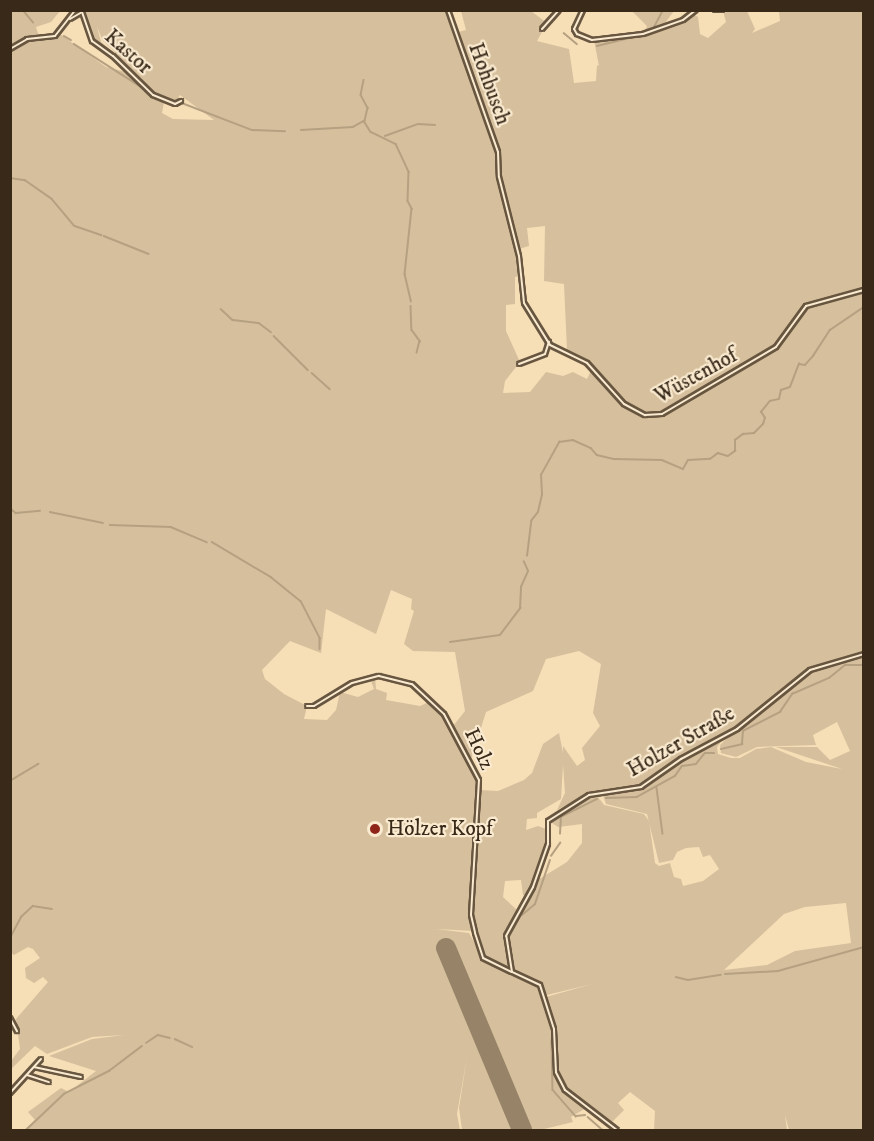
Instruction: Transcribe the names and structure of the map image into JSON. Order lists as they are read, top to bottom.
{
  "streets": {
    "street": [
      "Kastor",
      "Hohbusch",
      "Wüstenhof",
      "Holzer Straße",
      "Holz"
    ]
  },
  "crossings": [
    ["Hohbusch", "Wüstenhof"],
    ["Holzer Straße", "Holz"]
  ],
  "places": ["Hölzer Kopf"]
}
